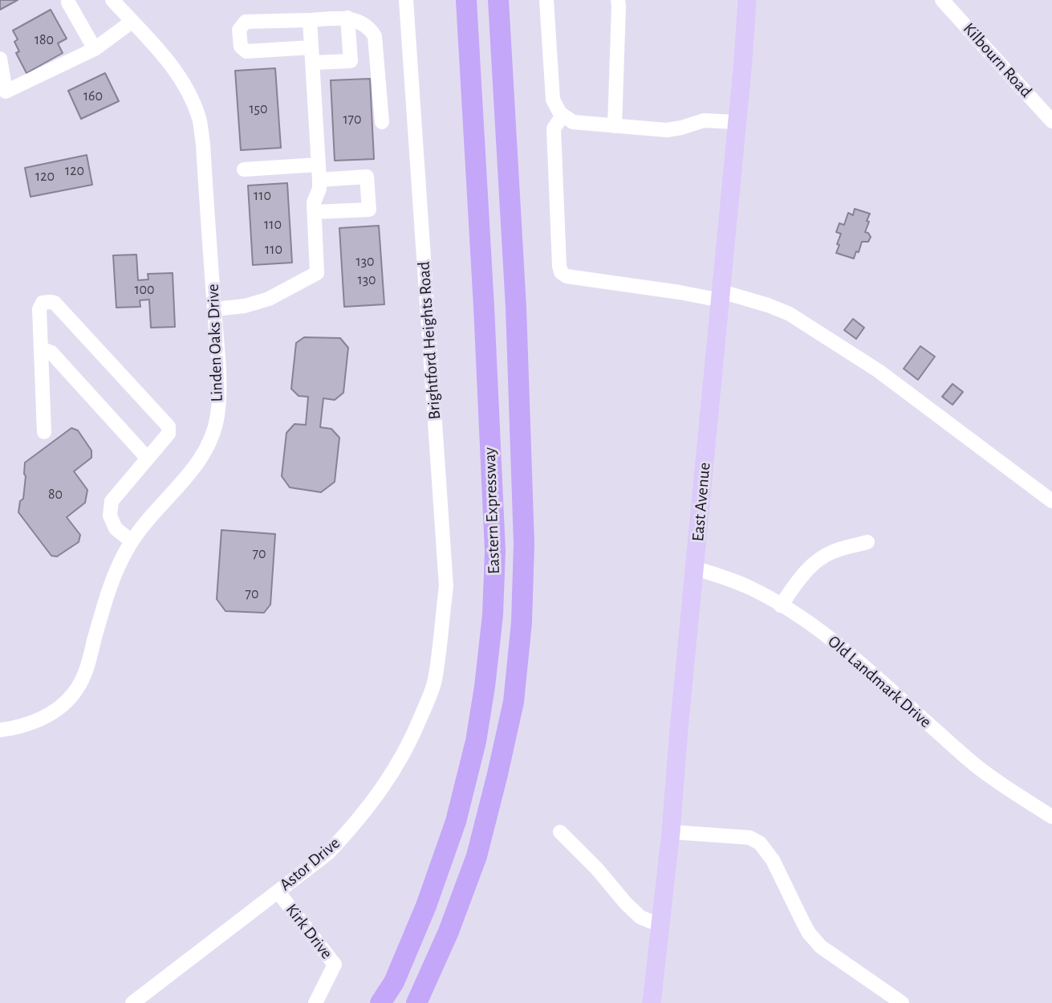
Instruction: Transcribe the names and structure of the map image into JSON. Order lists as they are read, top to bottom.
{
  "streets": {
    "highway": ["Eastern Expressway"],
    "main road": ["East Avenue"],
    "street": [
      "Kilbourn Road",
      "Brightford Heights Road",
      "Linden Oaks Drive",
      "Old Landmark Drive",
      "Astor Drive",
      "Kirk Drive"
    ]
  },
  "crossings": [
    ["Brightford Heights Road", "Astor Drive"],
    ["East Avenue", "Old Landmark Drive"],
    ["Astor Drive", "Kirk Drive"]
  ],
  "house_numbers": [
    "180",
    "160",
    "150",
    "170",
    "120",
    "120",
    "110",
    "110",
    "110",
    "130",
    "130",
    "100",
    "80",
    "70",
    "70"
  ]
}
